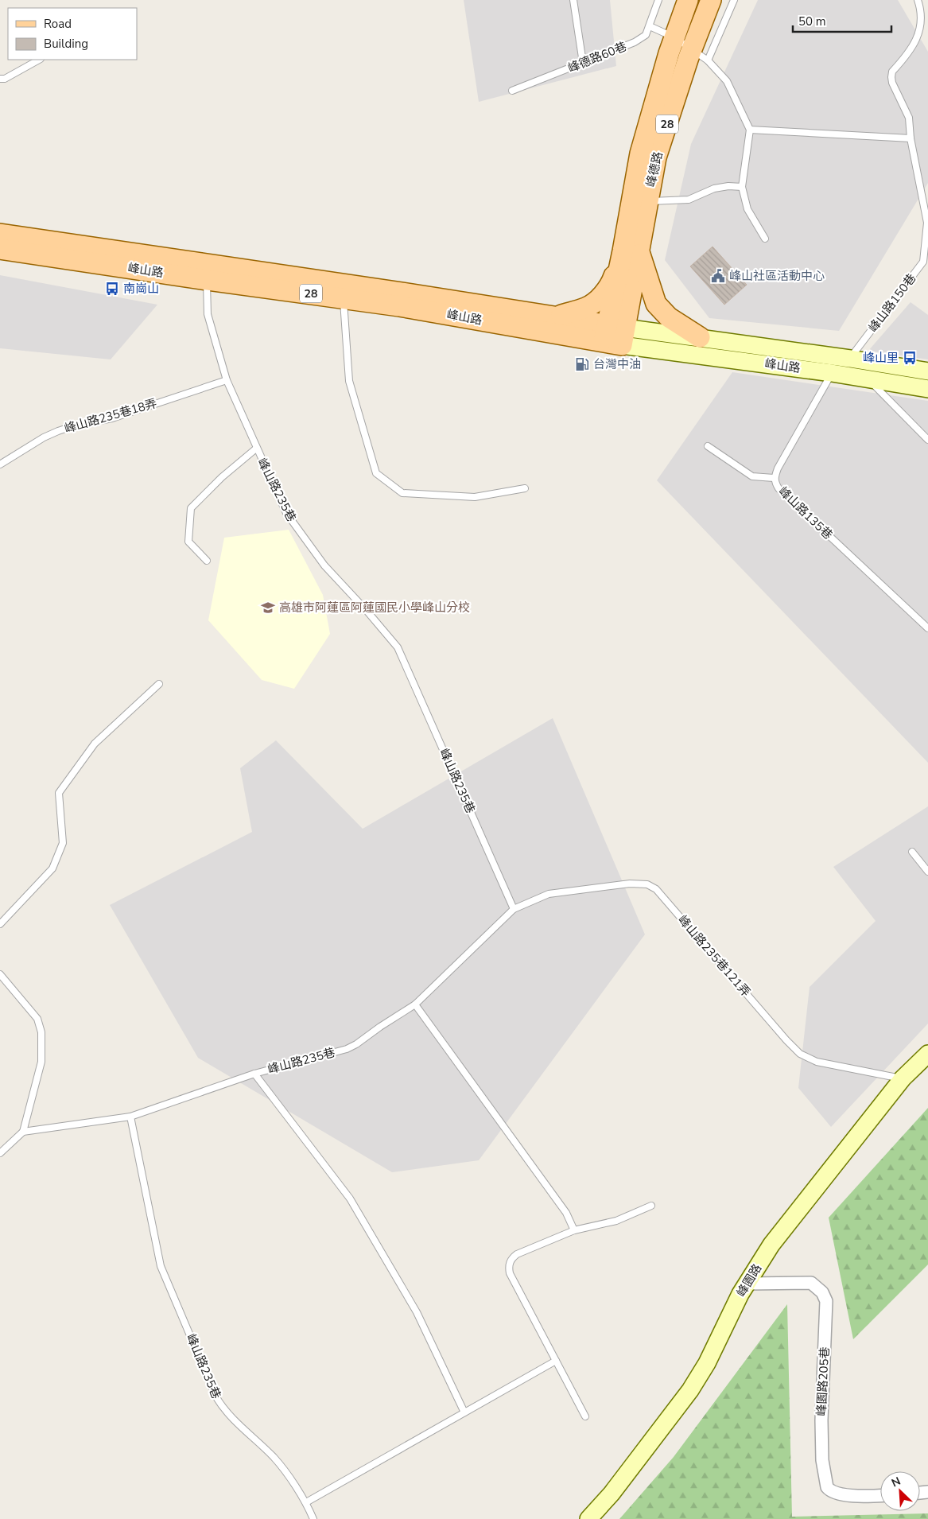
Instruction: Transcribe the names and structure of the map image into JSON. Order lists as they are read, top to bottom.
{
  "streets": {
    "main road": ["28", "峰德路", "峰山路"],
    "street": ["峰園路", "峰園路205巷"],
    "lane": [
      "峰德路60巷",
      "峰山路150巷",
      "峰山路235巷18弄",
      "峰山路235巷",
      "峰山路135巷",
      "峰山路235巷121弄"
    ]
  },
  "crossings": [
    ["峰德路", "峰山路"],
    ["峰山路", "峰山路150巷"],
    ["峰山路", "峰山路235巷"],
    ["峰山路", "峰山路135巷"],
    ["峰山路235巷18弄", "峰山路235巷"],
    ["峰山路235巷", "峰山路235巷121弄"],
    ["峰山路235巷121弄", "峰園路"],
    ["峰園路", "峰園路205巷"]
  ],
  "places": {
    "public building": ["峰山社區活動中心"],
    "bus stop": ["南崗山", "峰山里"],
    "fuel station": ["台灣中油"],
    "school or university": ["高雄市阿蓮區阿蓮國民小學峰山分校"]
  },
  "legend": ["Road", "Building"],
  "scale_bar": "50 m",
  "north": "top left"
}
